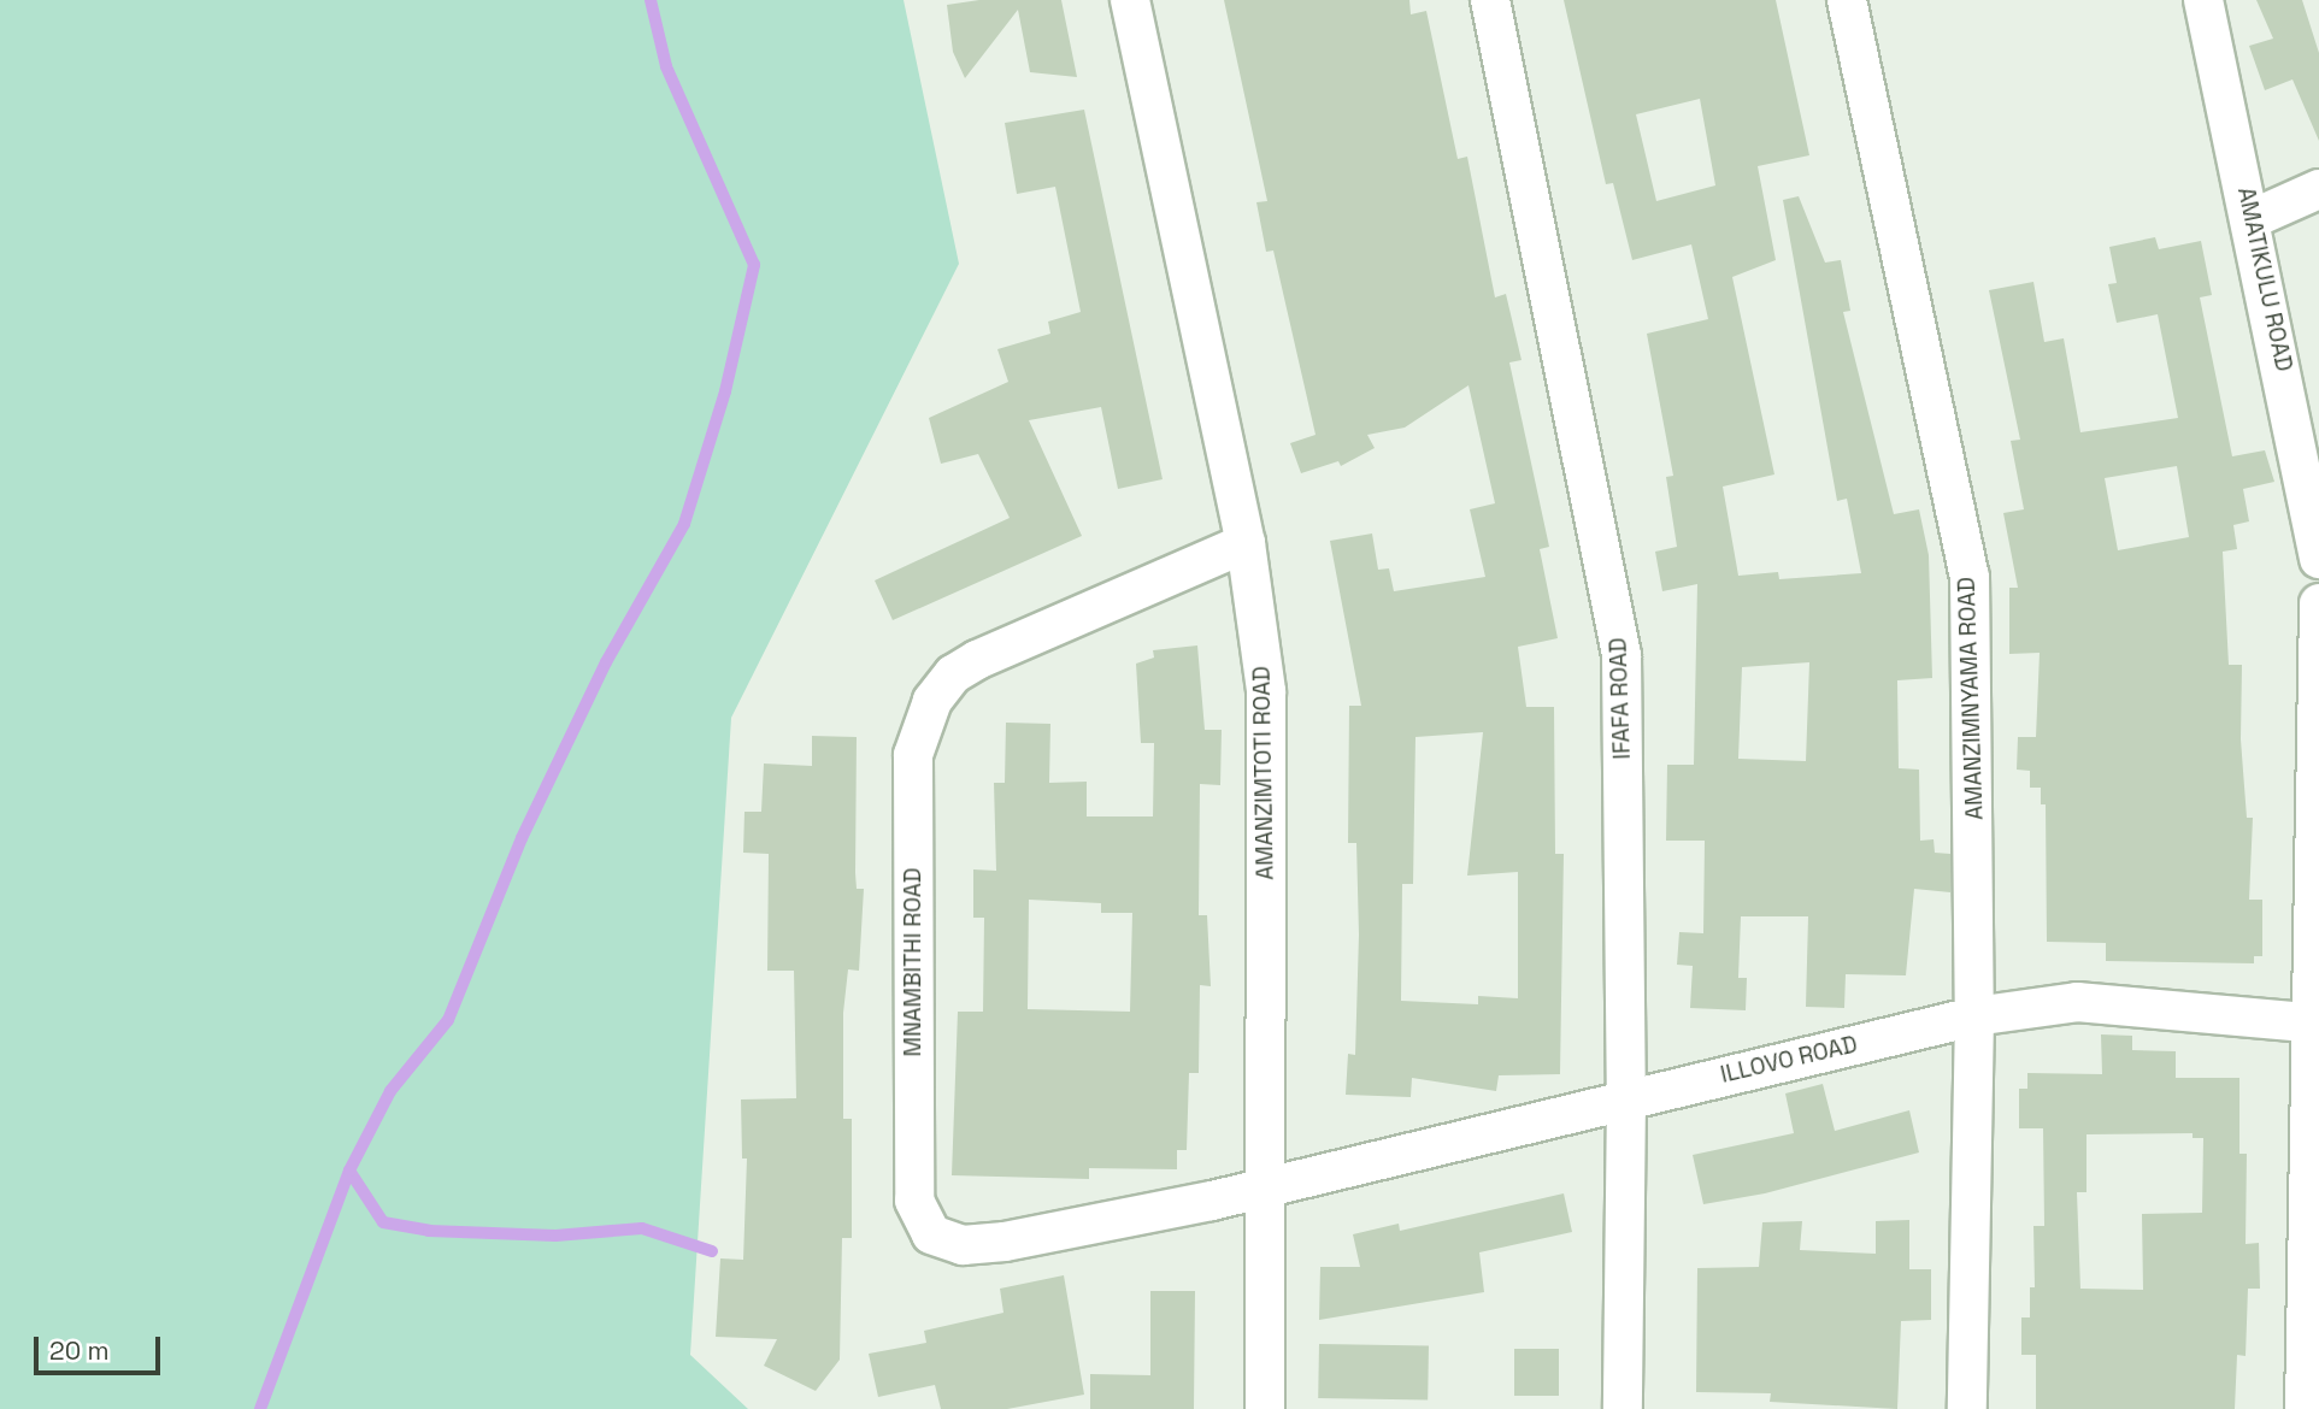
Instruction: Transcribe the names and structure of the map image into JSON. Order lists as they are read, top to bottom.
{
  "streets": {
    "street": [
      "AMATIKULU ROAD",
      "IFAFA ROAD",
      "AMANZIMNYAMA ROAD",
      "AMANZIMTOTI ROAD",
      "MNAMBITHI ROAD",
      "ILLOVO ROAD"
    ]
  },
  "crossings": [
    ["IFAFA ROAD", "ILLOVO ROAD"],
    ["AMANZIMNYAMA ROAD", "ILLOVO ROAD"],
    ["AMANZIMTOTI ROAD", "MNAMBITHI ROAD"],
    ["AMANZIMTOTI ROAD", "ILLOVO ROAD"],
    ["MNAMBITHI ROAD", "ILLOVO ROAD"]
  ],
  "scale_bar": "20 m"
}
